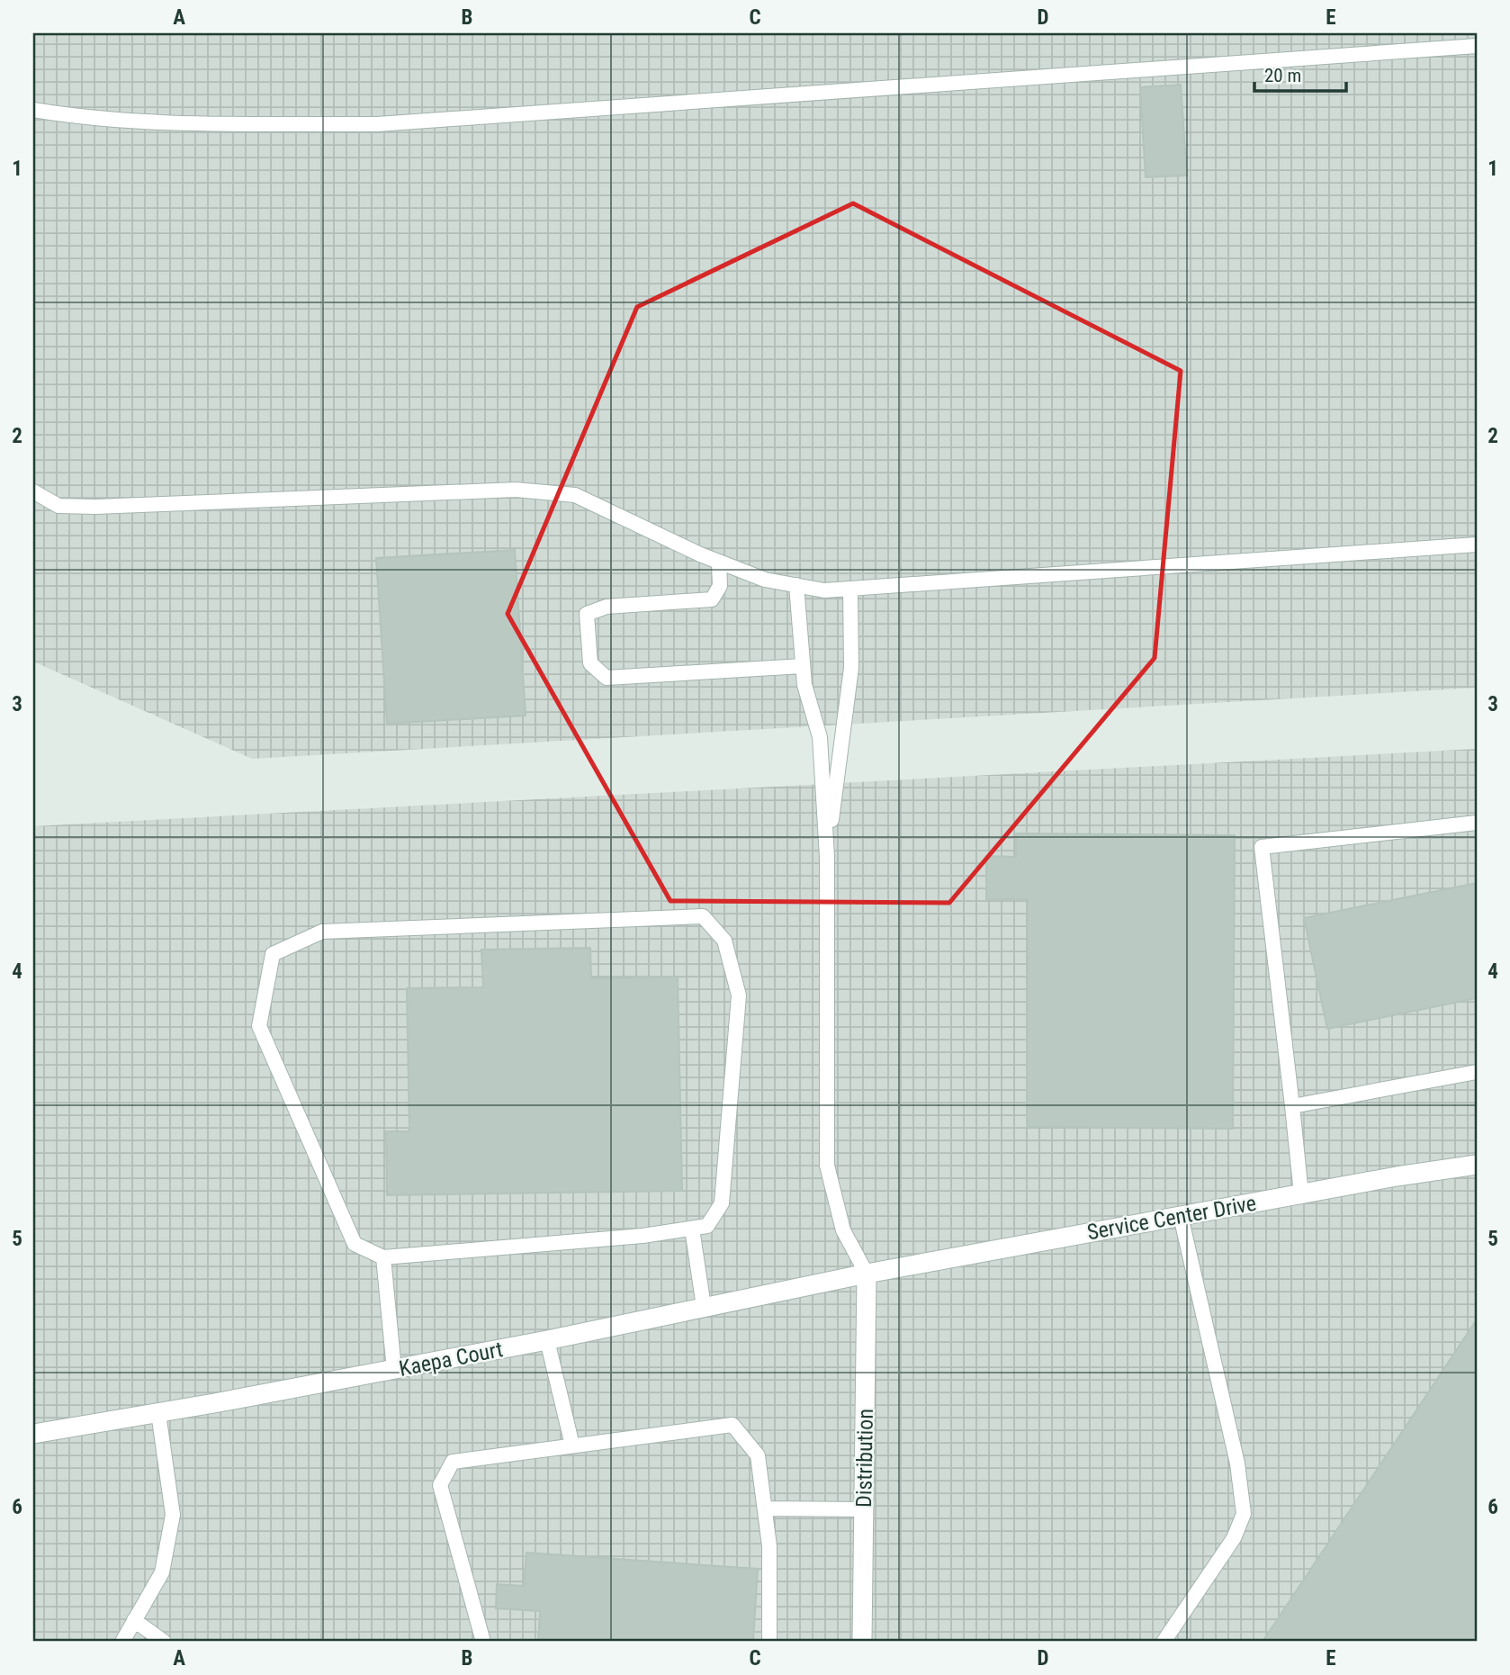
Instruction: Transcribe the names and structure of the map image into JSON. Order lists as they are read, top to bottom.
{
  "streets": {
    "street": ["Service Center Drive", "Kaepa Court", "Distribution"]
  },
  "crossings": [
    ["Service Center Drive", "Kaepa Court"],
    ["Service Center Drive", "Distribution"],
    ["Kaepa Court", "Distribution"]
  ],
  "scale_bar": "20 m",
  "grid": {
    "columns": [
      "A",
      "B",
      "C",
      "D",
      "E"
    ],
    "rows": [
      "1",
      "2",
      "3",
      "4",
      "5",
      "6"
    ]
  }
}
